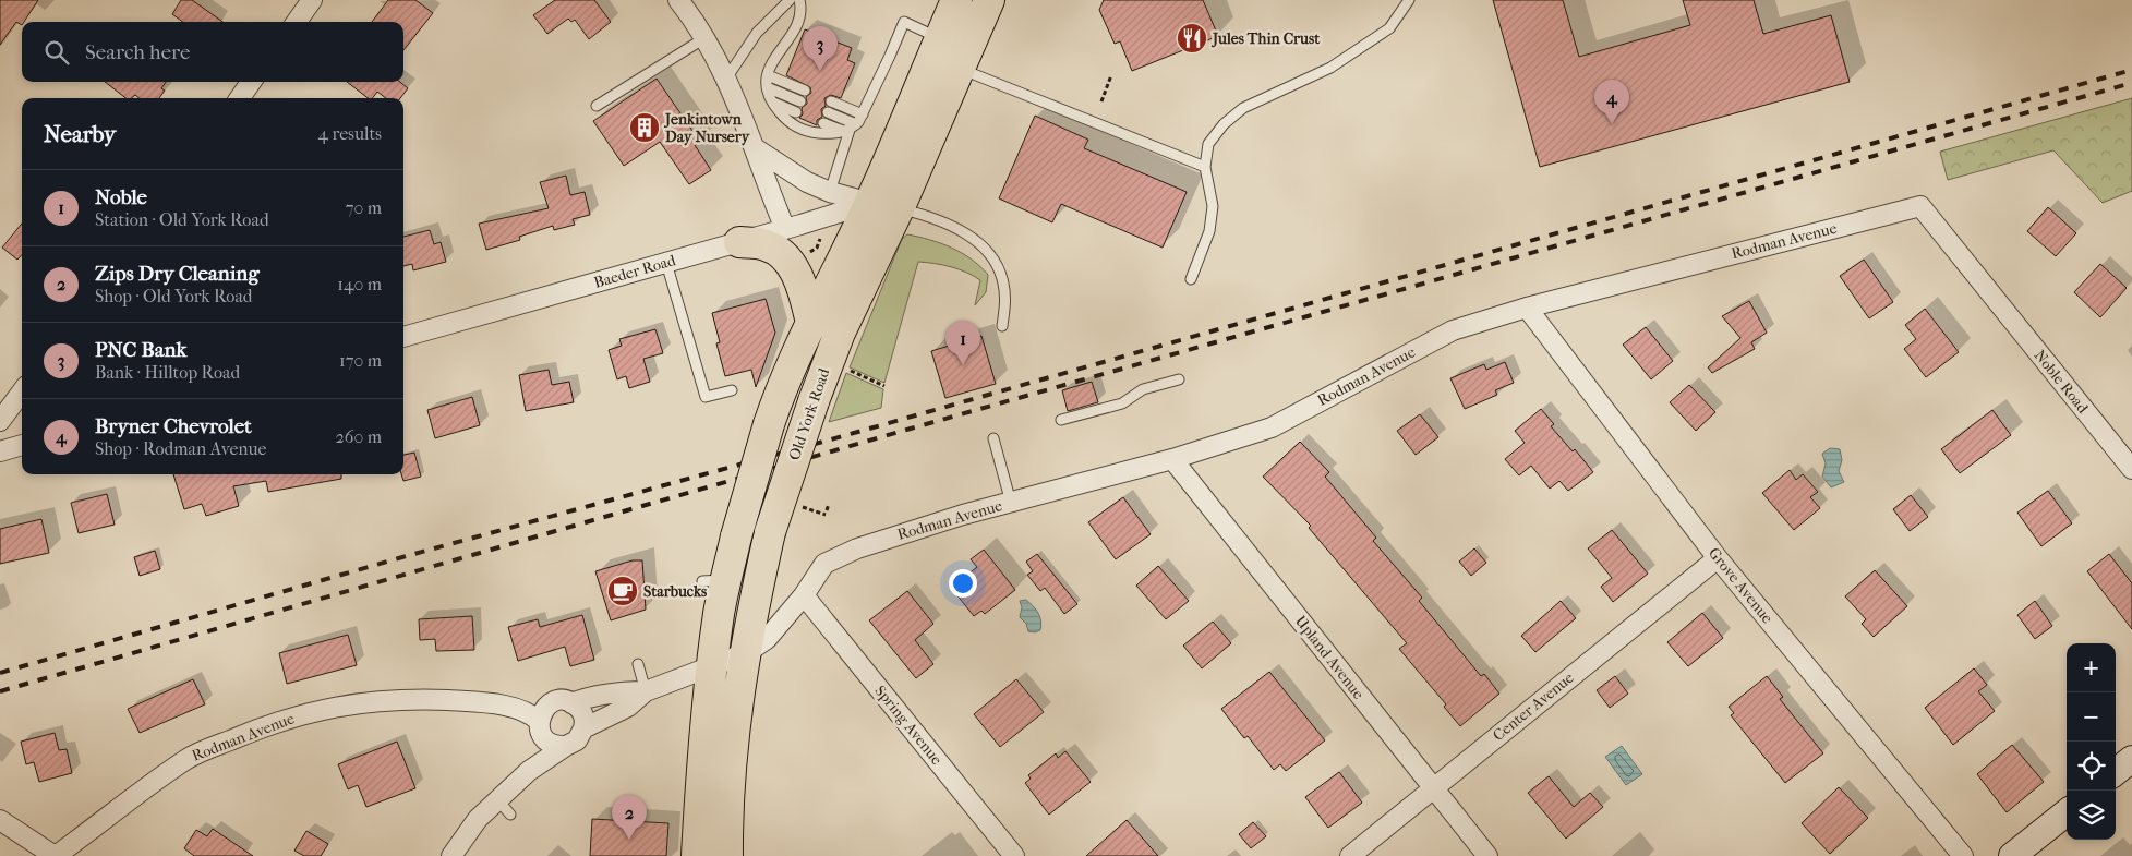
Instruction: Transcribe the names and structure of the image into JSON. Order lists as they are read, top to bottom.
{
  "streets": {
    "highway": ["Old York Road"],
    "street": [
      "Rodman Avenue",
      "Baeder Road",
      "Noble Road",
      "Grove Avenue",
      "Upland Avenue",
      "Center Avenue",
      "Spring Avenue"
    ]
  },
  "crossings": [
    ["Rodman Avenue", "Noble Road"],
    ["Rodman Avenue", "Old York Road"],
    ["Rodman Avenue", "Grove Avenue"],
    ["Rodman Avenue", "Upland Avenue"],
    ["Rodman Avenue", "Spring Avenue"],
    ["Baeder Road", "Old York Road"],
    ["Grove Avenue", "Center Avenue"],
    ["Upland Avenue", "Center Avenue"]
  ],
  "places": {
    "restaurant": ["Jules Thin Crust"],
    "building": ["Jenkintown Day Nursery"],
    "cafe": ["Starbucks"]
  },
  "page": {
    "search": "Search here",
    "pins": [
      "3",
      "4",
      "1",
      "2"
    ],
    "heading": ["Nearby", "4 results"],
    "list": [
      {
        "mark": "1",
        "name": "Noble",
        "note": "Station · Old York Road",
        "value": "70 m"
      },
      {
        "mark": "2",
        "name": "Zips Dry Cleaning",
        "note": "Shop · Old York Road",
        "value": "140 m"
      },
      {
        "mark": "3",
        "name": "PNC Bank",
        "note": "Bank · Hilltop Road",
        "value": "170 m"
      },
      {
        "mark": "4",
        "name": "Bryner Chevrolet",
        "note": "Shop · Rodman Avenue",
        "value": "260 m"
      }
    ],
    "map_buttons": ["+", "−"]
  }
}
